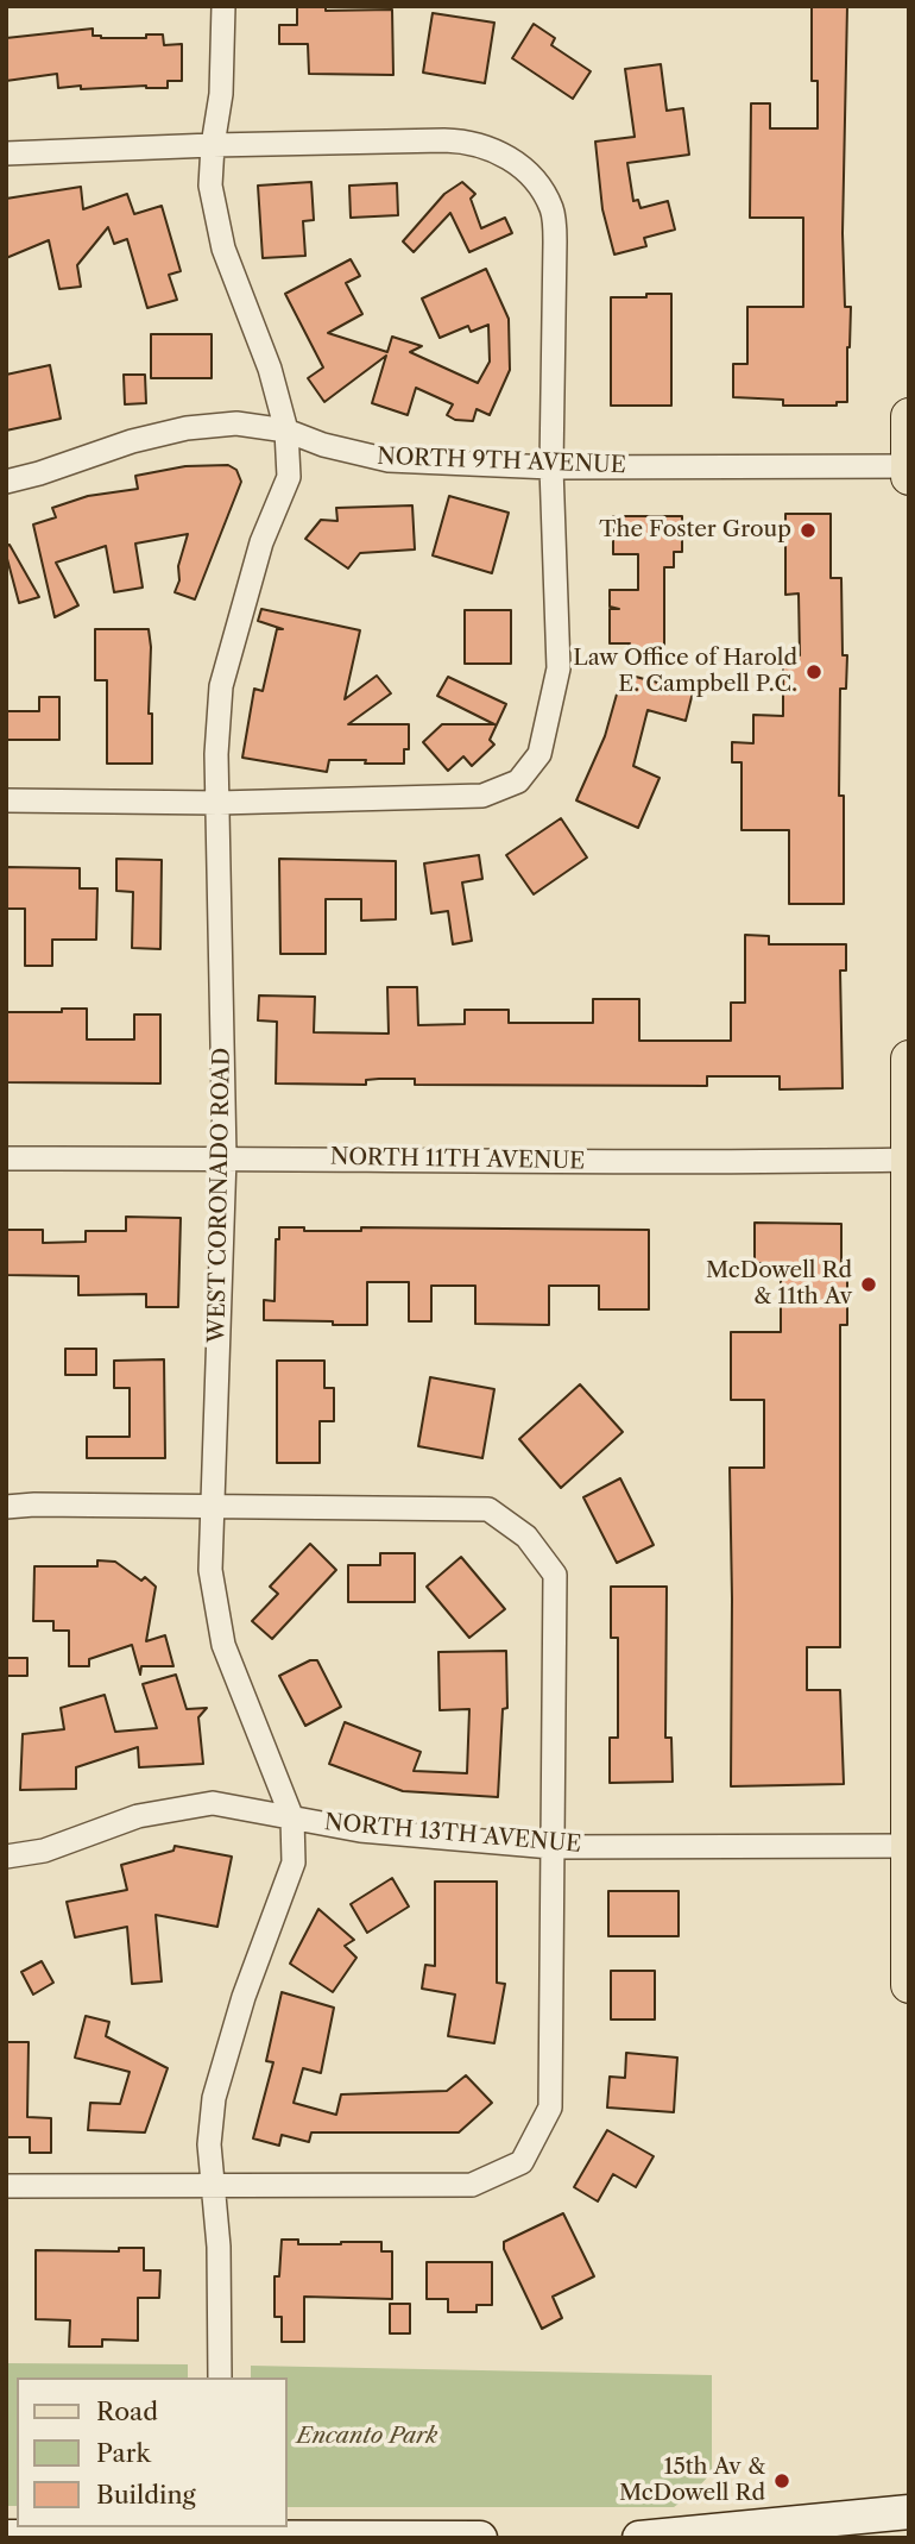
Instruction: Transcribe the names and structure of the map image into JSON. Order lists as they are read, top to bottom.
{
  "streets": {
    "street": [
      "NORTH 9TH AVENUE",
      "NORTH 11TH AVENUE",
      "WEST CORONADO ROAD",
      "NORTH 13TH AVENUE"
    ]
  },
  "crossings": [
    ["NORTH 9TH AVENUE", "WEST CORONADO ROAD"],
    ["NORTH 11TH AVENUE", "WEST CORONADO ROAD"],
    ["WEST CORONADO ROAD", "NORTH 13TH AVENUE"]
  ],
  "parks": ["Encanto Park"],
  "places": [
    "The Foster Group",
    "Law Office of Harold E. Campbell P.C.",
    "McDowell Rd & 11th Av",
    "15th Av & McDowell Rd"
  ],
  "legend": ["Road", "Park", "Building"]
}
